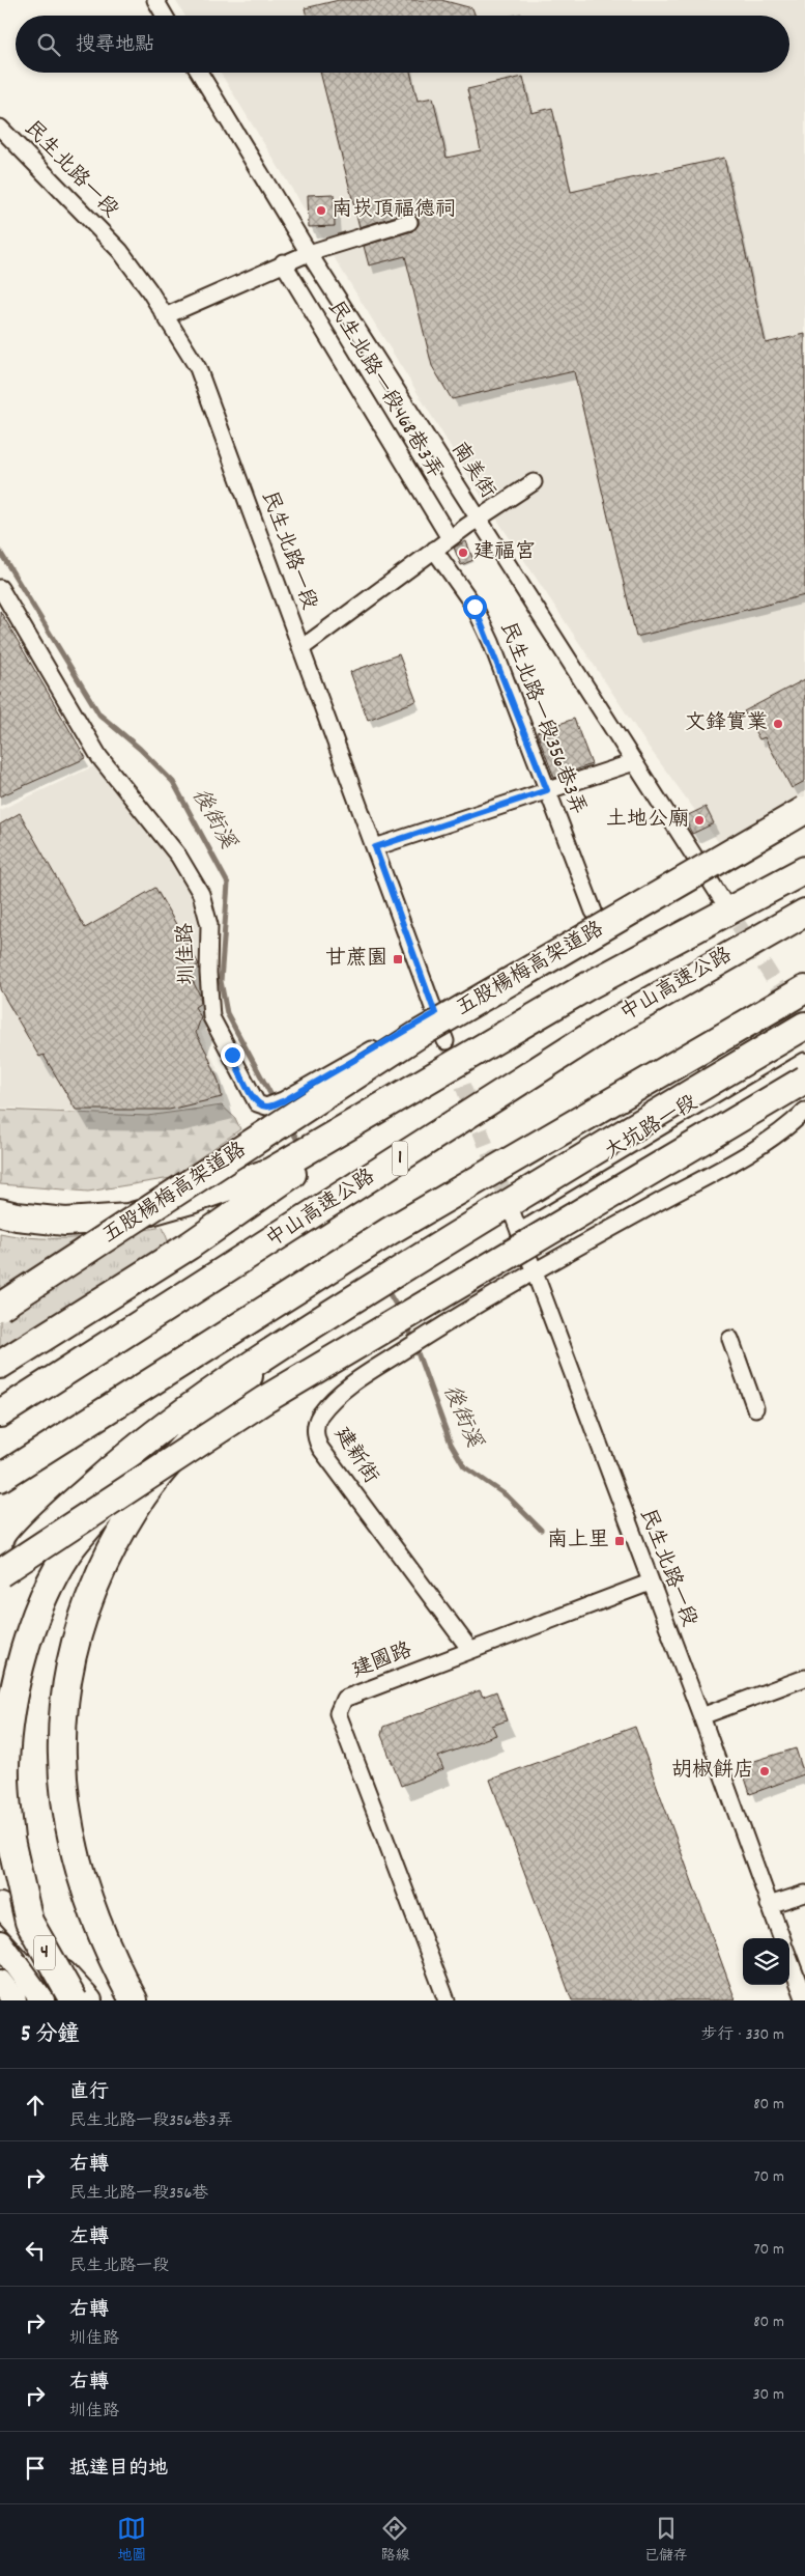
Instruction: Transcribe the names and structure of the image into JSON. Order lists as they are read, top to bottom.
{
  "streets": {
    "highway": ["五股楊梅高架道路", "中山高速公路", "1"],
    "main road": ["4"],
    "street": [
      "民生北路一段",
      "民生北路一段468巷3弄",
      "南美街",
      "民生北路一段356巷3弄",
      "圳佳路",
      "大坑路一段",
      "建新街",
      "建國路"
    ]
  },
  "crossings": [
    ["民生北路一段", "圳佳路"],
    ["民生北路一段", "大坑路一段"],
    ["民生北路一段", "建新街"],
    ["民生北路一段", "建國路"],
    ["建新街", "建國路"]
  ],
  "water": ["後街溪"],
  "places": {
    "other": [
      "南崁頂福德祠",
      "建福宮",
      "文鋒實業",
      "土地公廟",
      "胡椒餅店"
    ],
    "transit": ["甘蔗園", "南上里"]
  },
  "page": {
    "search": "搜尋地點",
    "heading": ["5 分鐘", "步行 · 330 m"],
    "list": [
      ["直行", "民生北路一段356巷3弄", "80 m"],
      ["右轉", "民生北路一段356巷", "70 m"],
      ["左轉", "民生北路一段", "70 m"],
      ["右轉", "圳佳路", "80 m"],
      ["右轉", "圳佳路", "30 m"],
      "抵達目的地"
    ],
    "nav": ["地圖", "路線", "已儲存"]
  }
}
